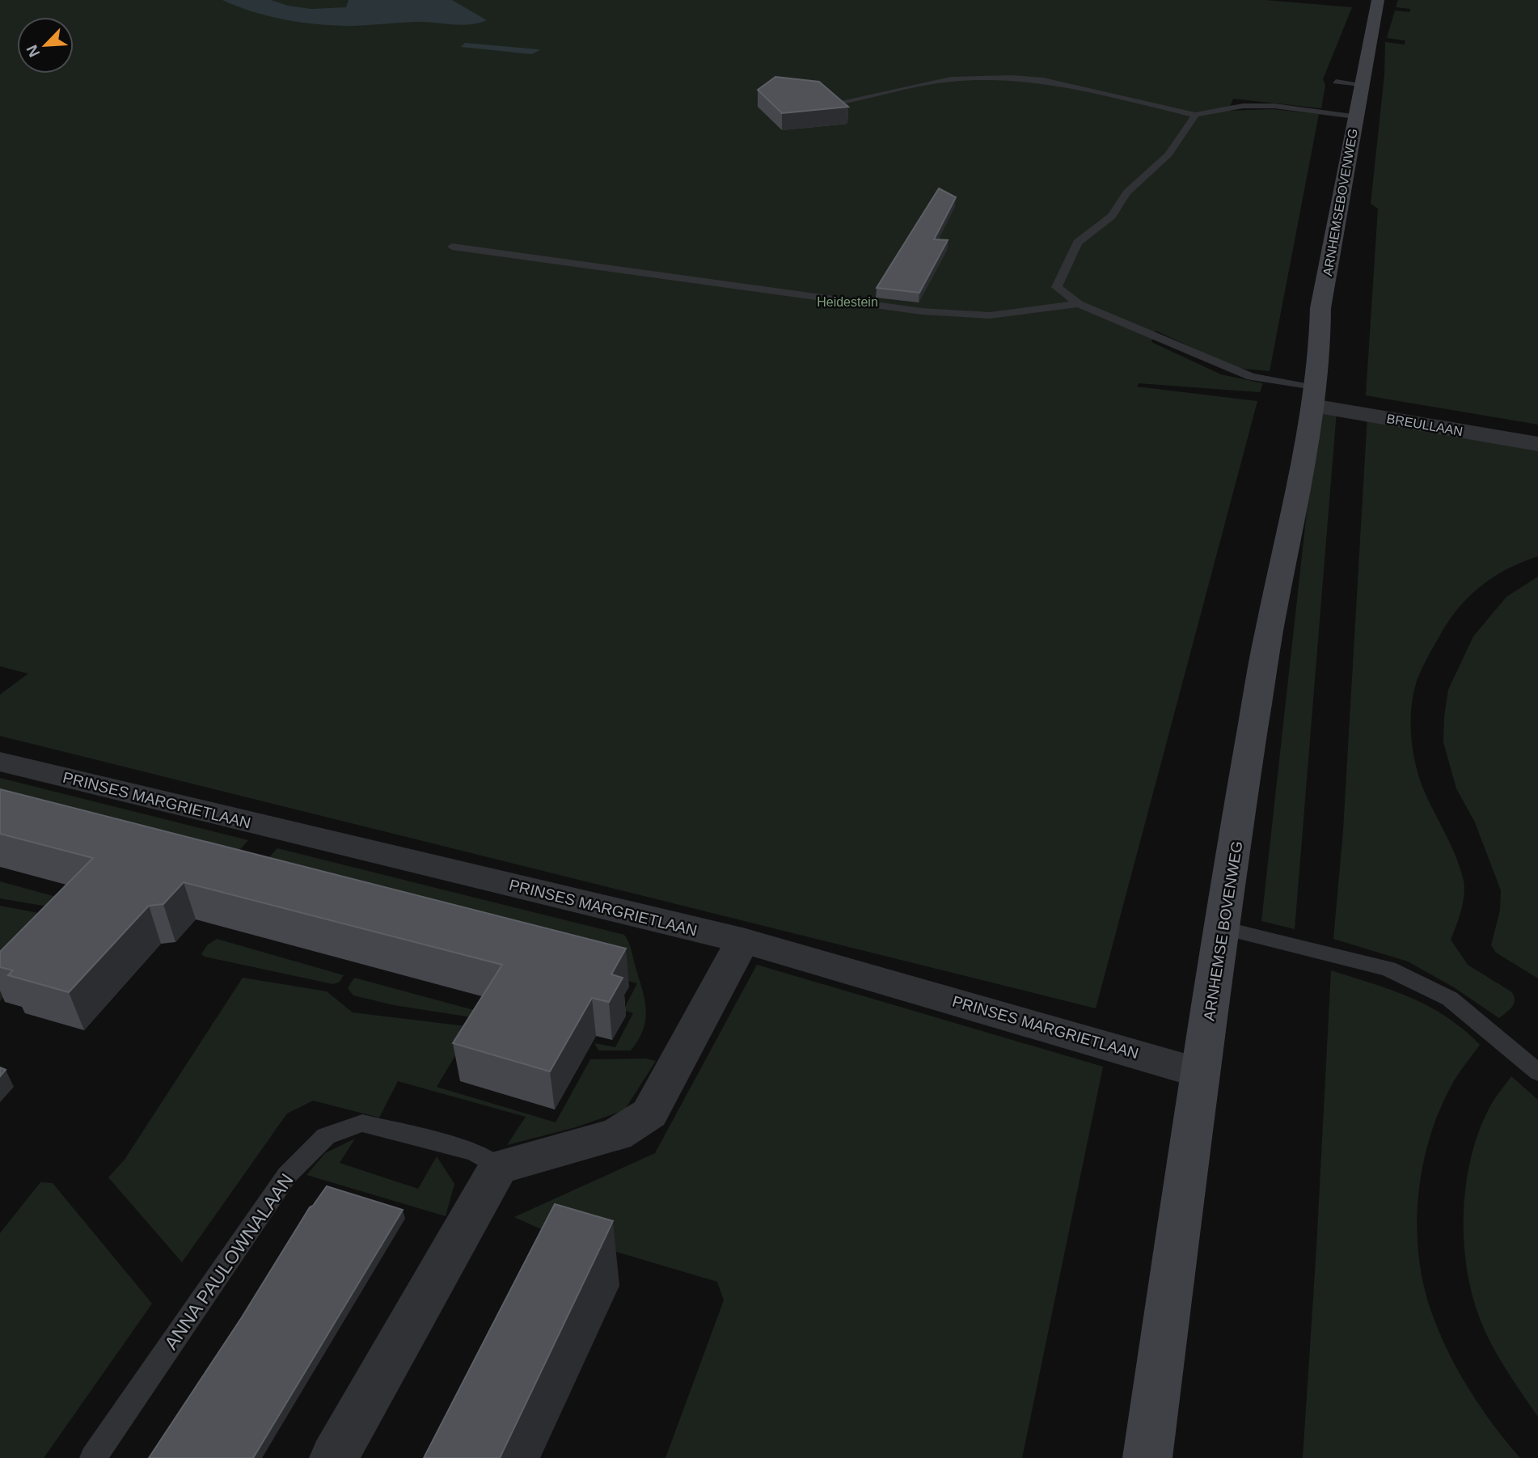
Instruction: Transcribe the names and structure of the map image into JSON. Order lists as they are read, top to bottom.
{
  "streets": {
    "main road": ["ARNHEMSEBOVENWEG", "ARNHEMSE BOVENWEG"],
    "street": ["BREULLAAN", "PRINSES MARGRIETLAAN"],
    "lane": ["ANNA PAULOWNALAAN"]
  },
  "crossings": [
    ["ARNHEMSEBOVENWEG", "BREULLAAN"],
    ["ARNHEMSEBOVENWEG", "ARNHEMSE BOVENWEG"],
    ["BREULLAAN", "ARNHEMSE BOVENWEG"],
    ["PRINSES MARGRIETLAAN", "ARNHEMSE BOVENWEG"]
  ],
  "parks": ["Heidestein"],
  "north": "bottom left"
}
